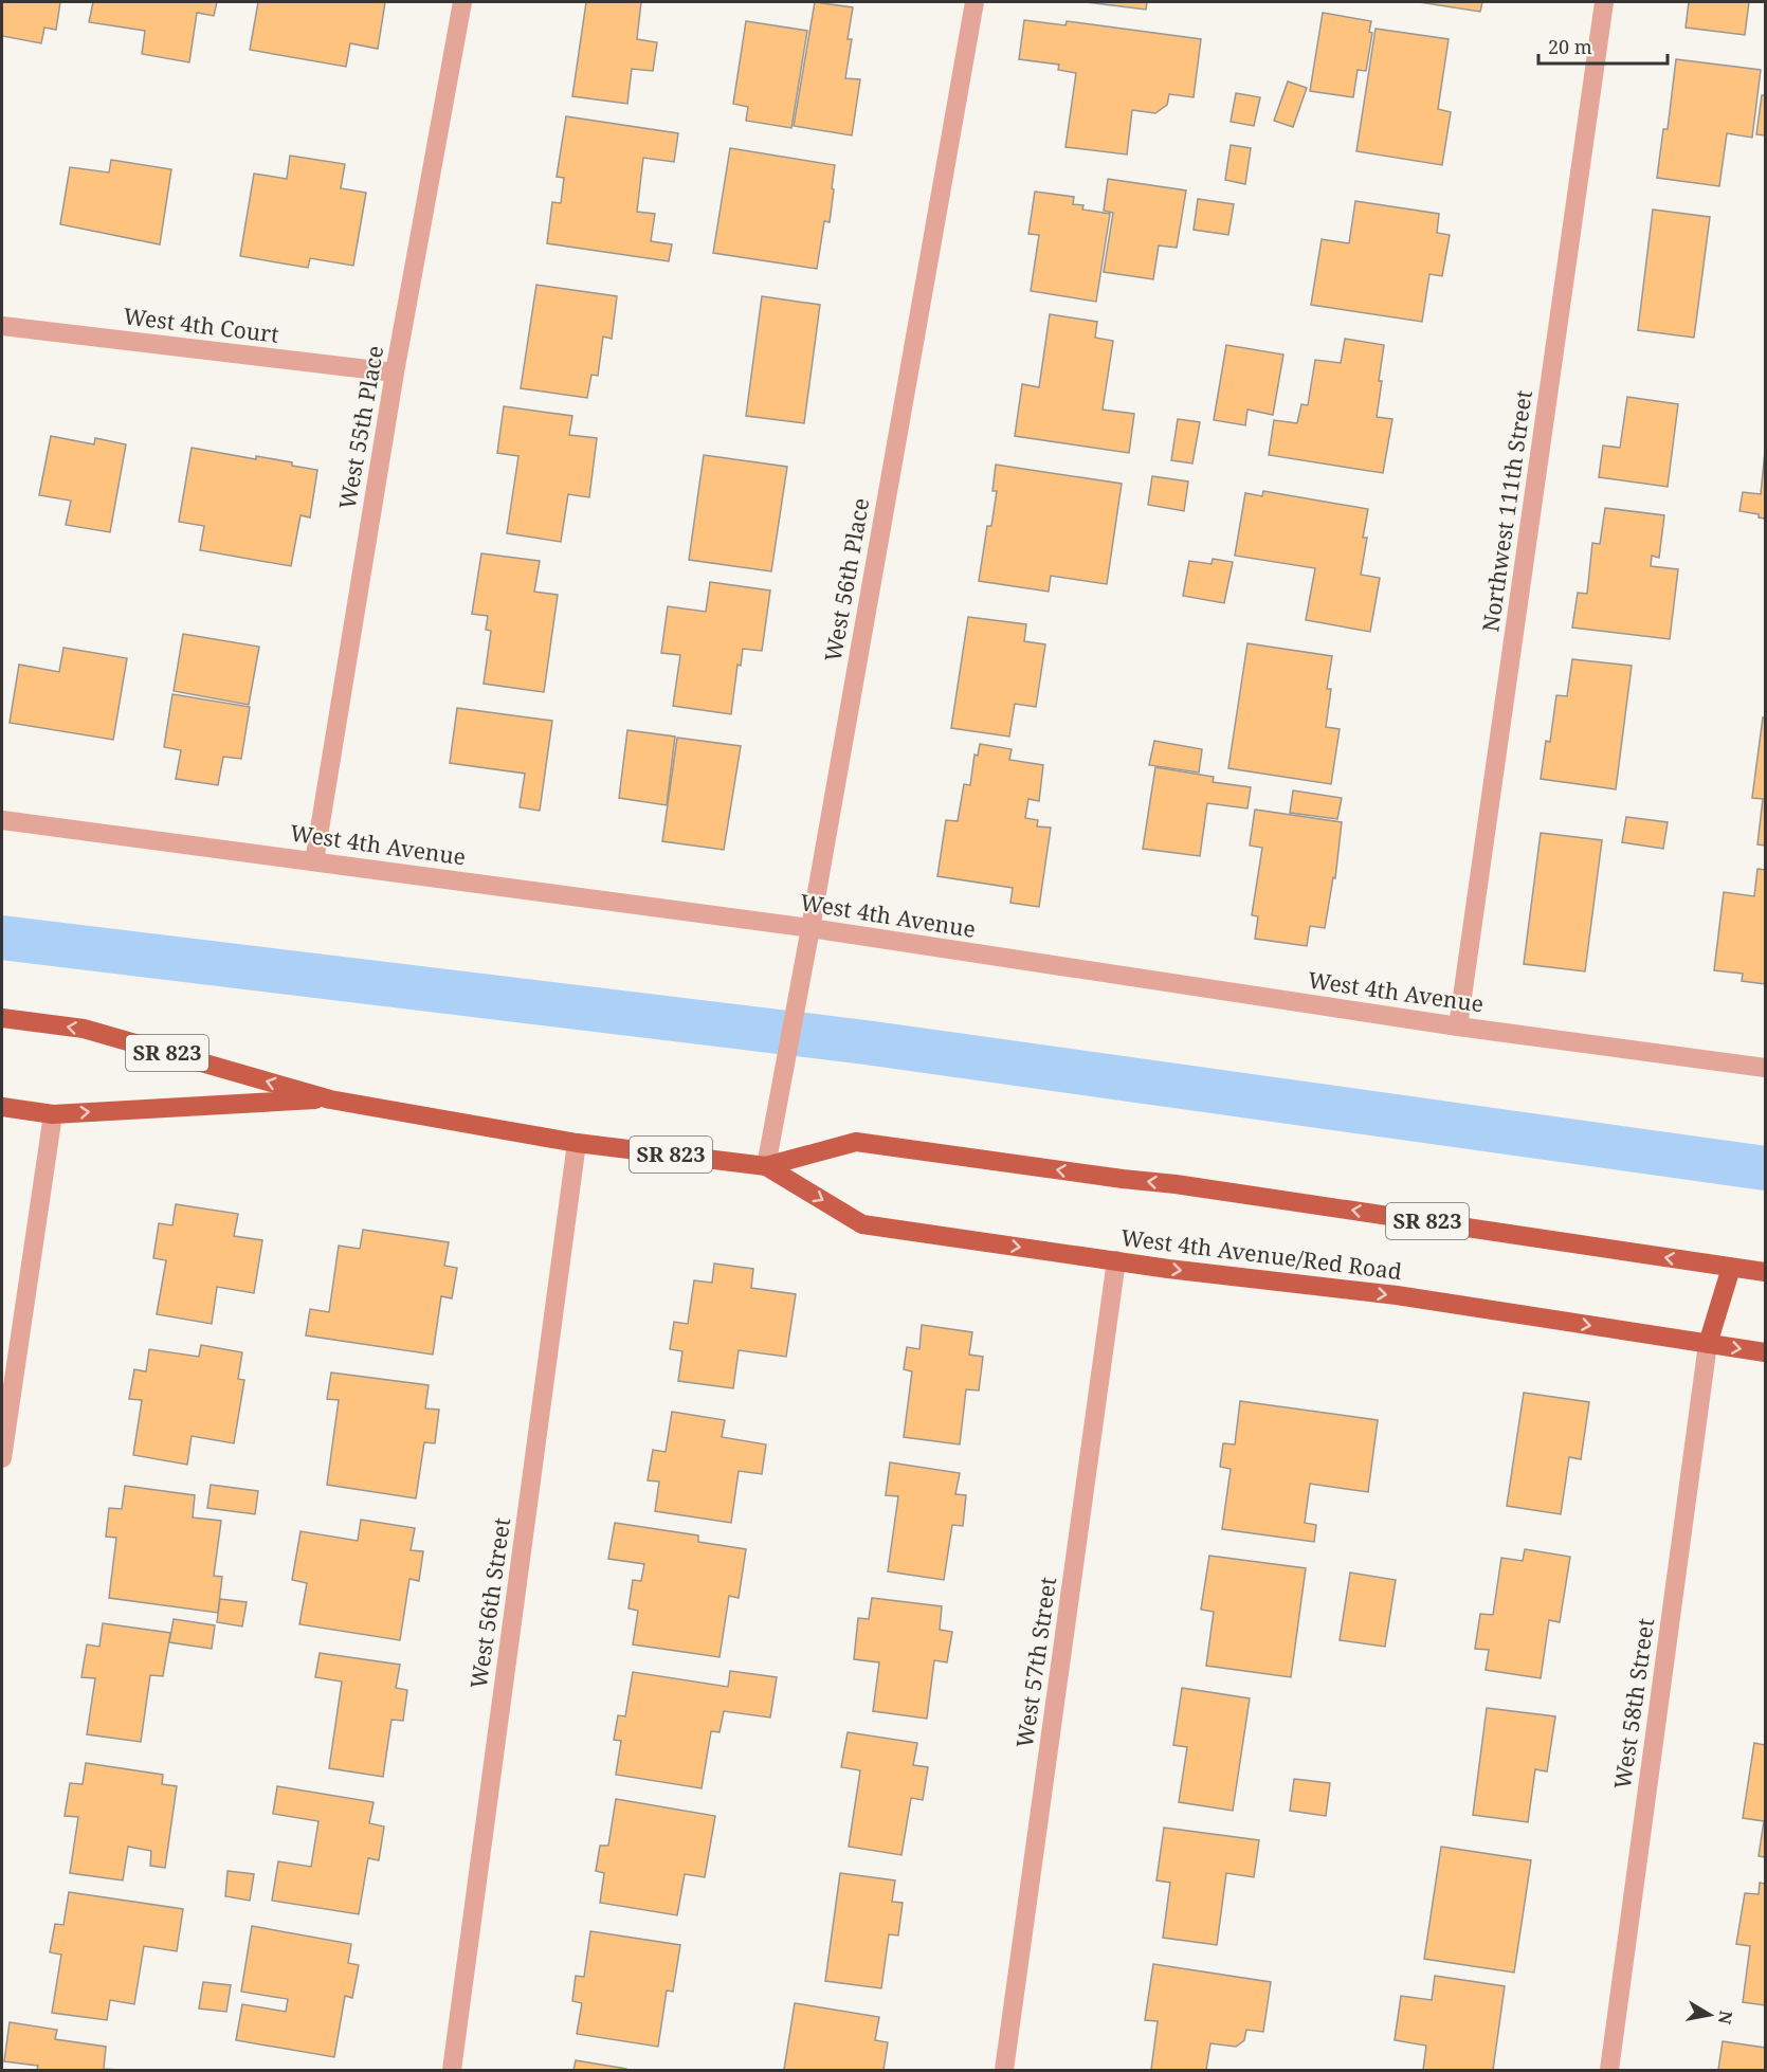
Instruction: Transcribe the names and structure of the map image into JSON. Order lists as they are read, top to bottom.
{
  "streets": {
    "main road": ["SR 823", "West 4th Avenue/Red Road"],
    "street": [
      "West 4th Court",
      "West 55th Place",
      "Northwest 111th Street",
      "West 56th Place",
      "West 4th Avenue",
      "West 56th Street",
      "West 57th Street",
      "West 58th Street"
    ]
  },
  "crossings": [
    ["West 4th Court", "West 55th Place"],
    ["West 55th Place", "West 4th Avenue"],
    ["Northwest 111th Street", "West 4th Avenue"],
    ["West 56th Place", "West 4th Avenue"],
    ["West 56th Place", "West 4th Avenue/Red Road"],
    ["West 4th Avenue/Red Road", "West 56th Street"],
    ["West 4th Avenue/Red Road", "West 57th Street"],
    ["West 4th Avenue/Red Road", "West 58th Street"]
  ],
  "scale_bar": "20 m",
  "north": "right"
}
